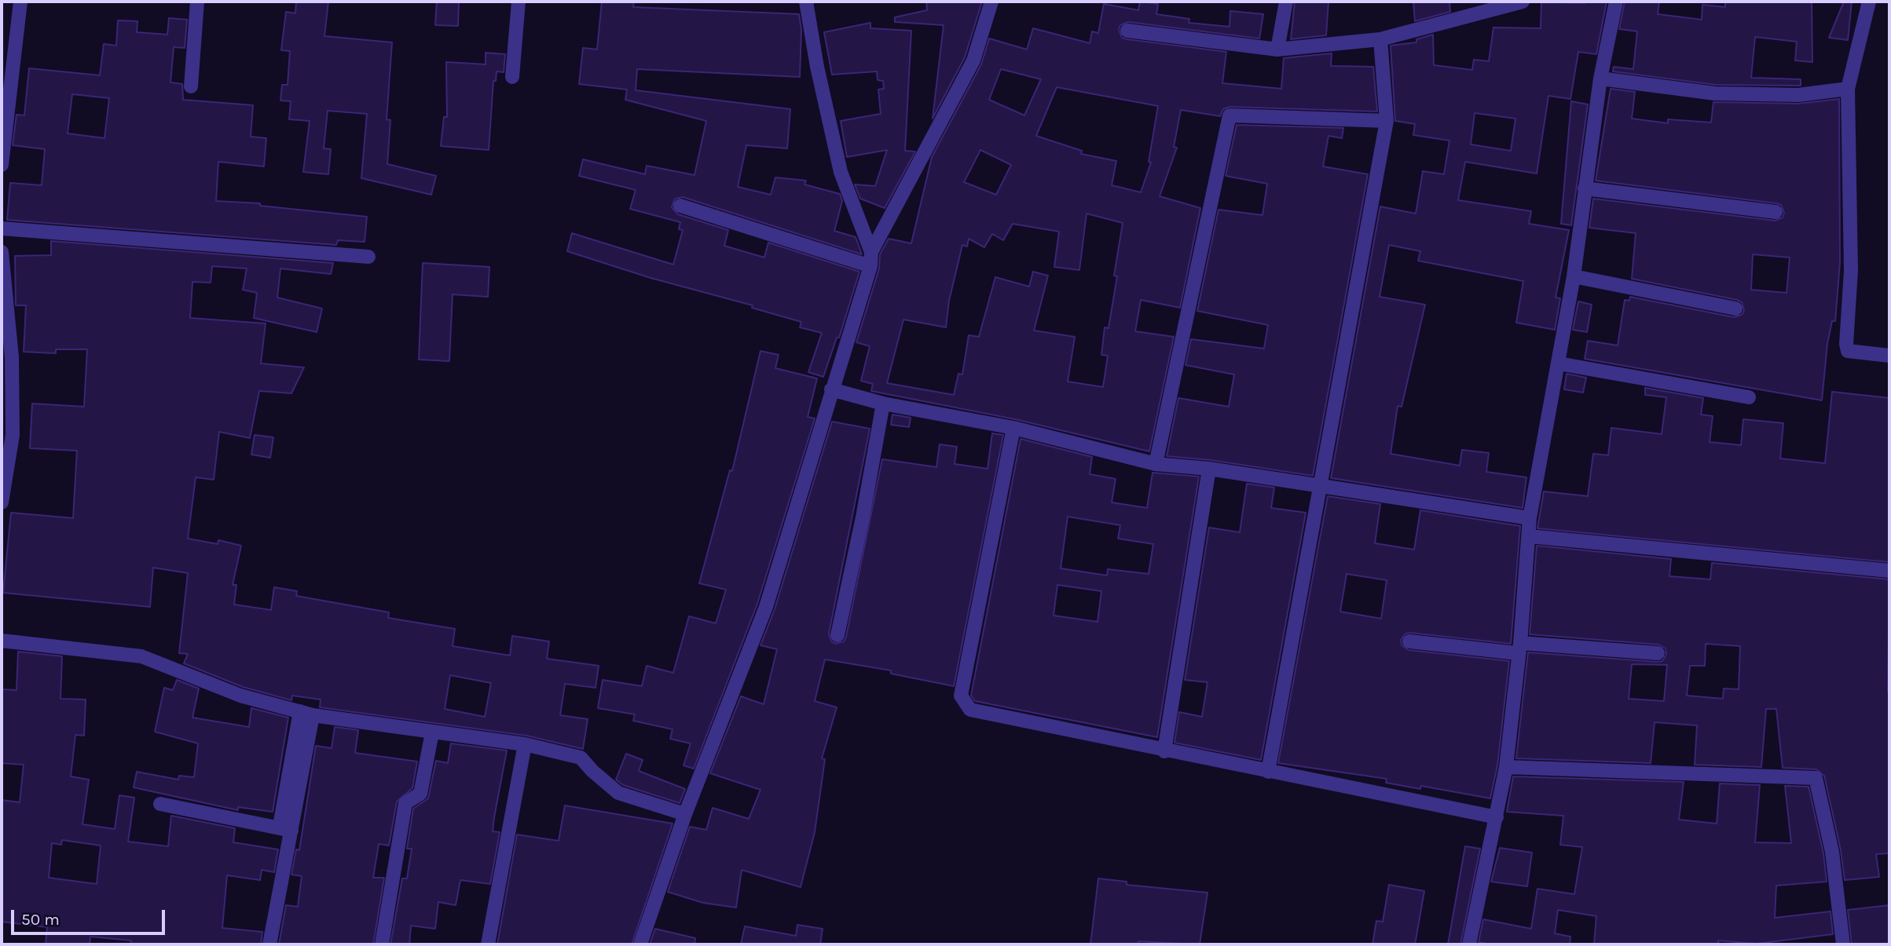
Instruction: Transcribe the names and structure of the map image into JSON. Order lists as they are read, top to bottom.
{
  "scale_bar": "50 m"
}
